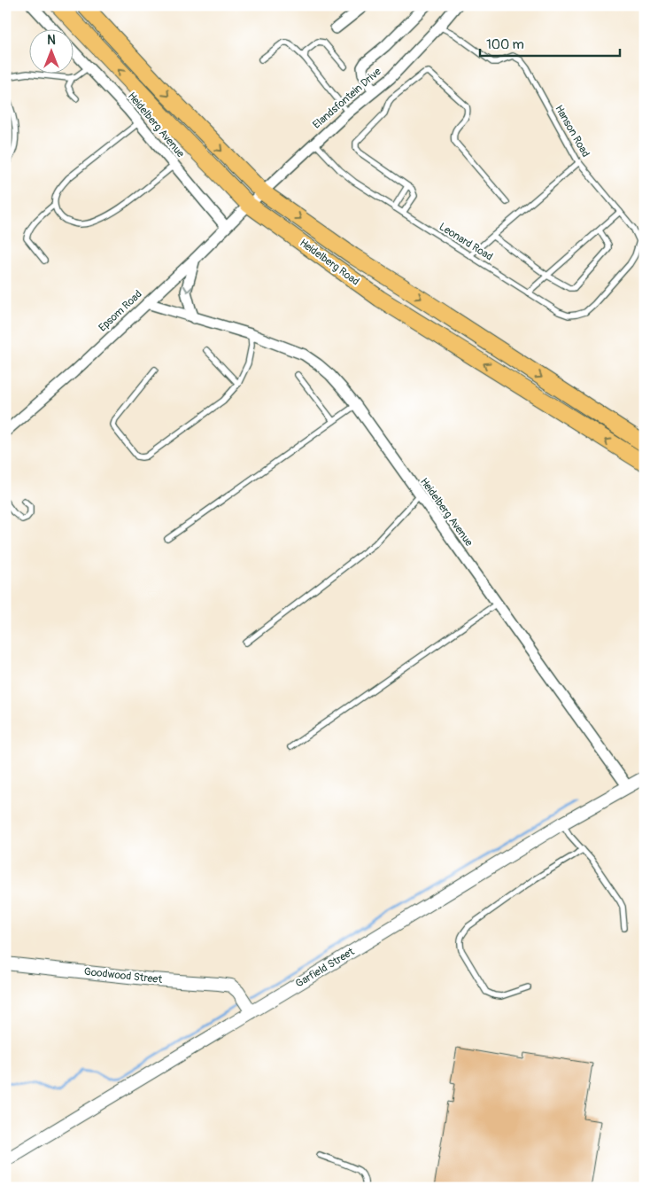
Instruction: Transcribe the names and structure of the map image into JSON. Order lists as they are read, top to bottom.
{
  "streets": {
    "main road": ["Heidelberg Road"],
    "street": [
      "Elandsfontein Drive",
      "Heidelberg Avenue",
      "Epsom Road",
      "Garfield Street",
      "Goodwood Street"
    ],
    "lane": ["Hanson Road", "Leonard Road"]
  },
  "crossings": [
    ["Elandsfontein Drive", "Hanson Road"],
    ["Elandsfontein Drive", "Leonard Road"],
    ["Elandsfontein Drive", "Heidelberg Road"],
    ["Elandsfontein Drive", "Epsom Road"],
    ["Heidelberg Avenue", "Epsom Road"],
    ["Heidelberg Avenue", "Garfield Street"],
    ["Hanson Road", "Leonard Road"],
    ["Heidelberg Road", "Epsom Road"],
    ["Garfield Street", "Goodwood Street"]
  ],
  "scale_bar": "100 m",
  "north": "top"
}
